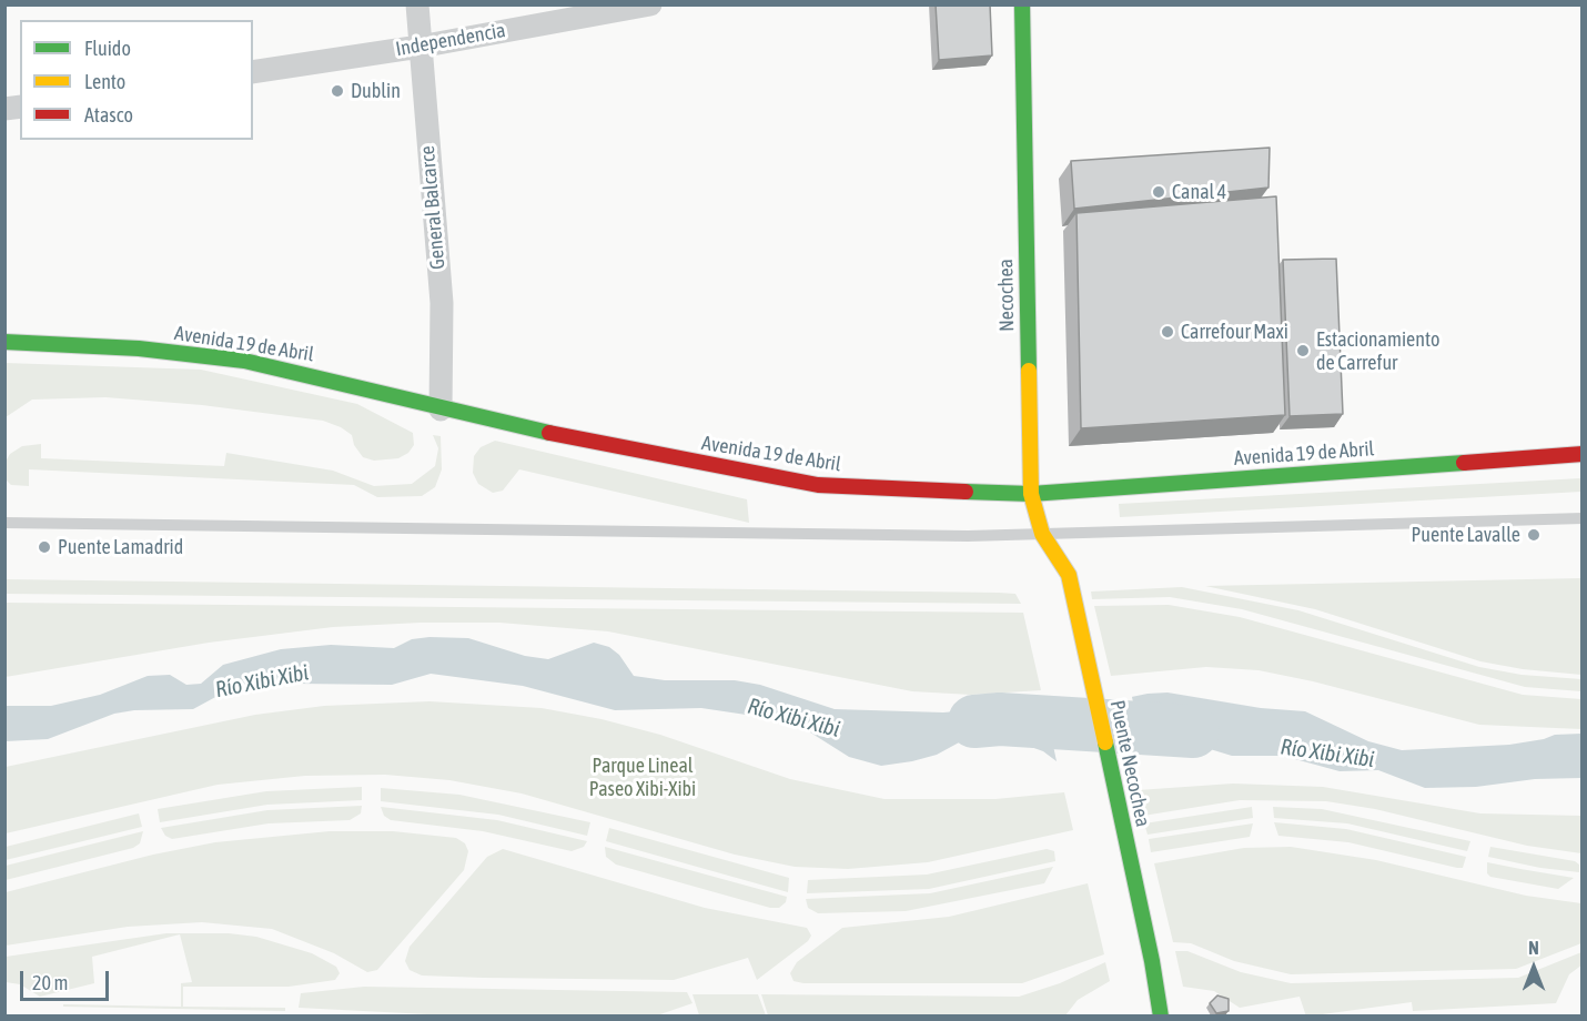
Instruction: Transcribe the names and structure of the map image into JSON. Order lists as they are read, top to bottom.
{
  "streets": {
    "main road": ["Necochea", "Avenida 19 de Abril", "Puente Necochea"],
    "street": ["Independencia", "General Balcarce"]
  },
  "crossings": [
    ["Independencia", "General Balcarce"],
    ["General Balcarce", "Avenida 19 de Abril"],
    ["Necochea", "Avenida 19 de Abril"],
    ["Necochea", "Puente Necochea"]
  ],
  "water": ["Río Xibi Xibi"],
  "parks": ["Parque Lineal Paseo Xibi-Xibi"],
  "places": [
    "Dublin",
    "Canal 4",
    "Carrefour Maxi",
    "Estacionamiento de Carrefur",
    "Puente Lavalle",
    "Puente Lamadrid"
  ],
  "legend": ["Fluido", "Lento", "Atasco"],
  "scale_bar": "20 m",
  "north": "top"
}
